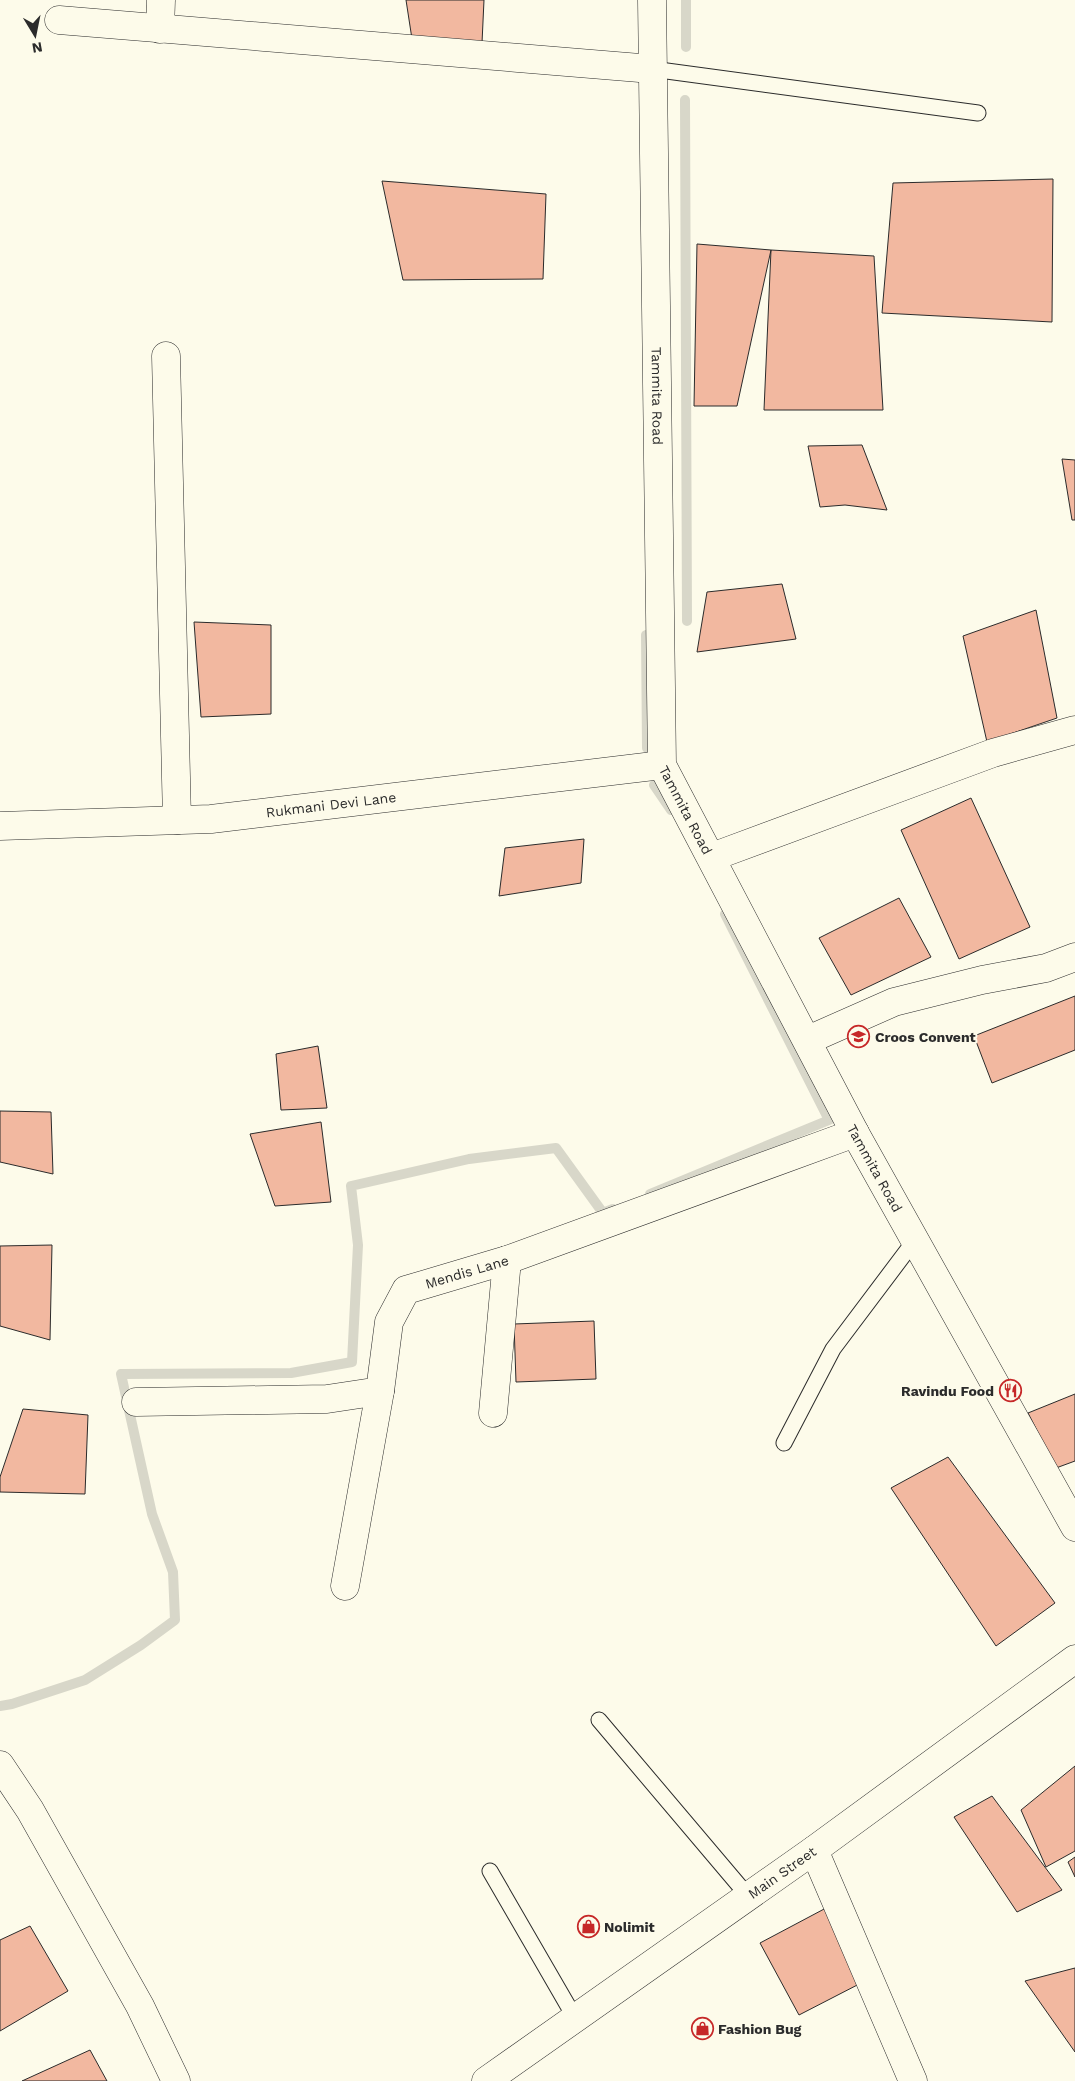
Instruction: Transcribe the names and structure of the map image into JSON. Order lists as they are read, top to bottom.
{
  "streets": {
    "street": [
      "Tammita Road",
      "Rukmani Devi Lane",
      "Mendis Lane",
      "Main Street"
    ]
  },
  "crossings": [
    ["Tammita Road", "Rukmani Devi Lane"],
    ["Tammita Road", "Mendis Lane"]
  ],
  "places": {
    "school or university": ["Croos Convent"],
    "restaurant": ["Ravindu Food"],
    "shop": ["Nolimit", "Fashion Bug"]
  },
  "north": "bottom"
}
